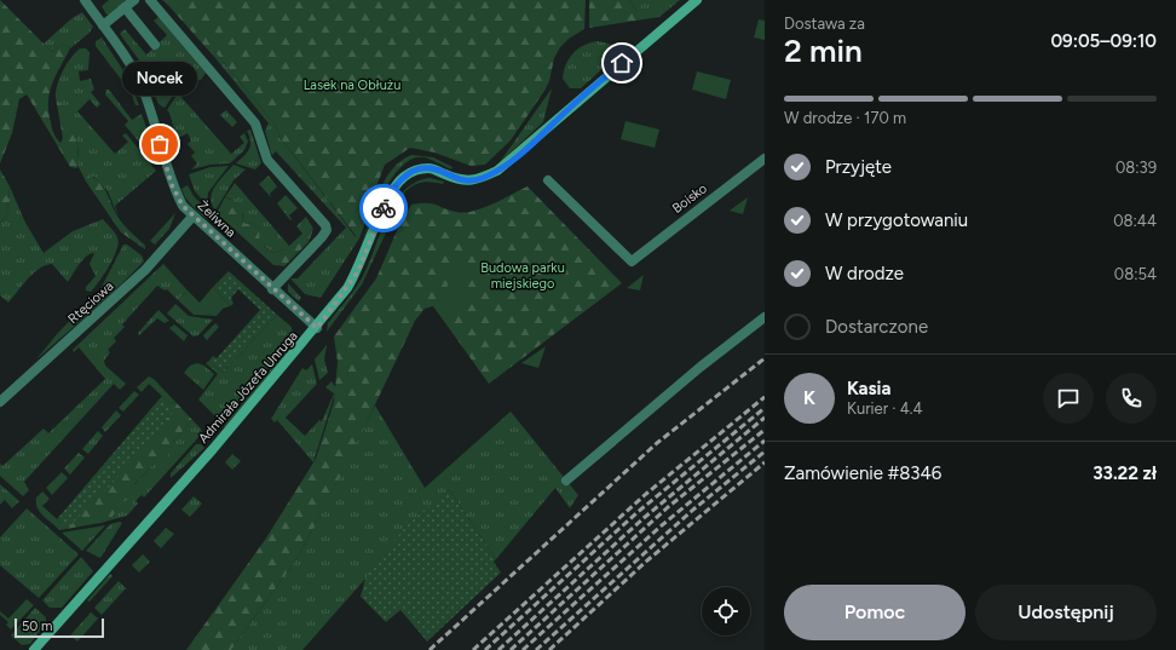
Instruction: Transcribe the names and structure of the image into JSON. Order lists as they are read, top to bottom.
{
  "streets": {
    "street": [
      "Boisko",
      "Żeliwna",
      "Rtęciowa",
      "Admirała Józefa Unruga"
    ]
  },
  "crossings": [
    ["Żeliwna", "Rtęciowa"],
    ["Żeliwna", "Admirała Józefa Unruga"]
  ],
  "parks": ["Lasek na Obłużu", "Budowa parku miejskiego"],
  "places": ["Nocek"],
  "scale_bar": "50 m",
  "page": {
    "heading": ["2 min", "Dostawa za", "09:05–09:10"],
    "panel": [
      "Kasia",
      "Kurier · 4.4",
      "Zamówienie #8346",
      "33.22 zł"
    ],
    "bubble": "Nocek",
    "bar": "W drodze · 170 m",
    "list": [
      ["Przyjęte", "08:39"],
      ["W przygotowaniu", "08:44"],
      ["W drodze", "08:54"],
      "Dostarczone"
    ],
    "round": "K",
    "buttons": ["Pomoc", "Udostępnij"],
    "scale": "50 m"
  }
}
